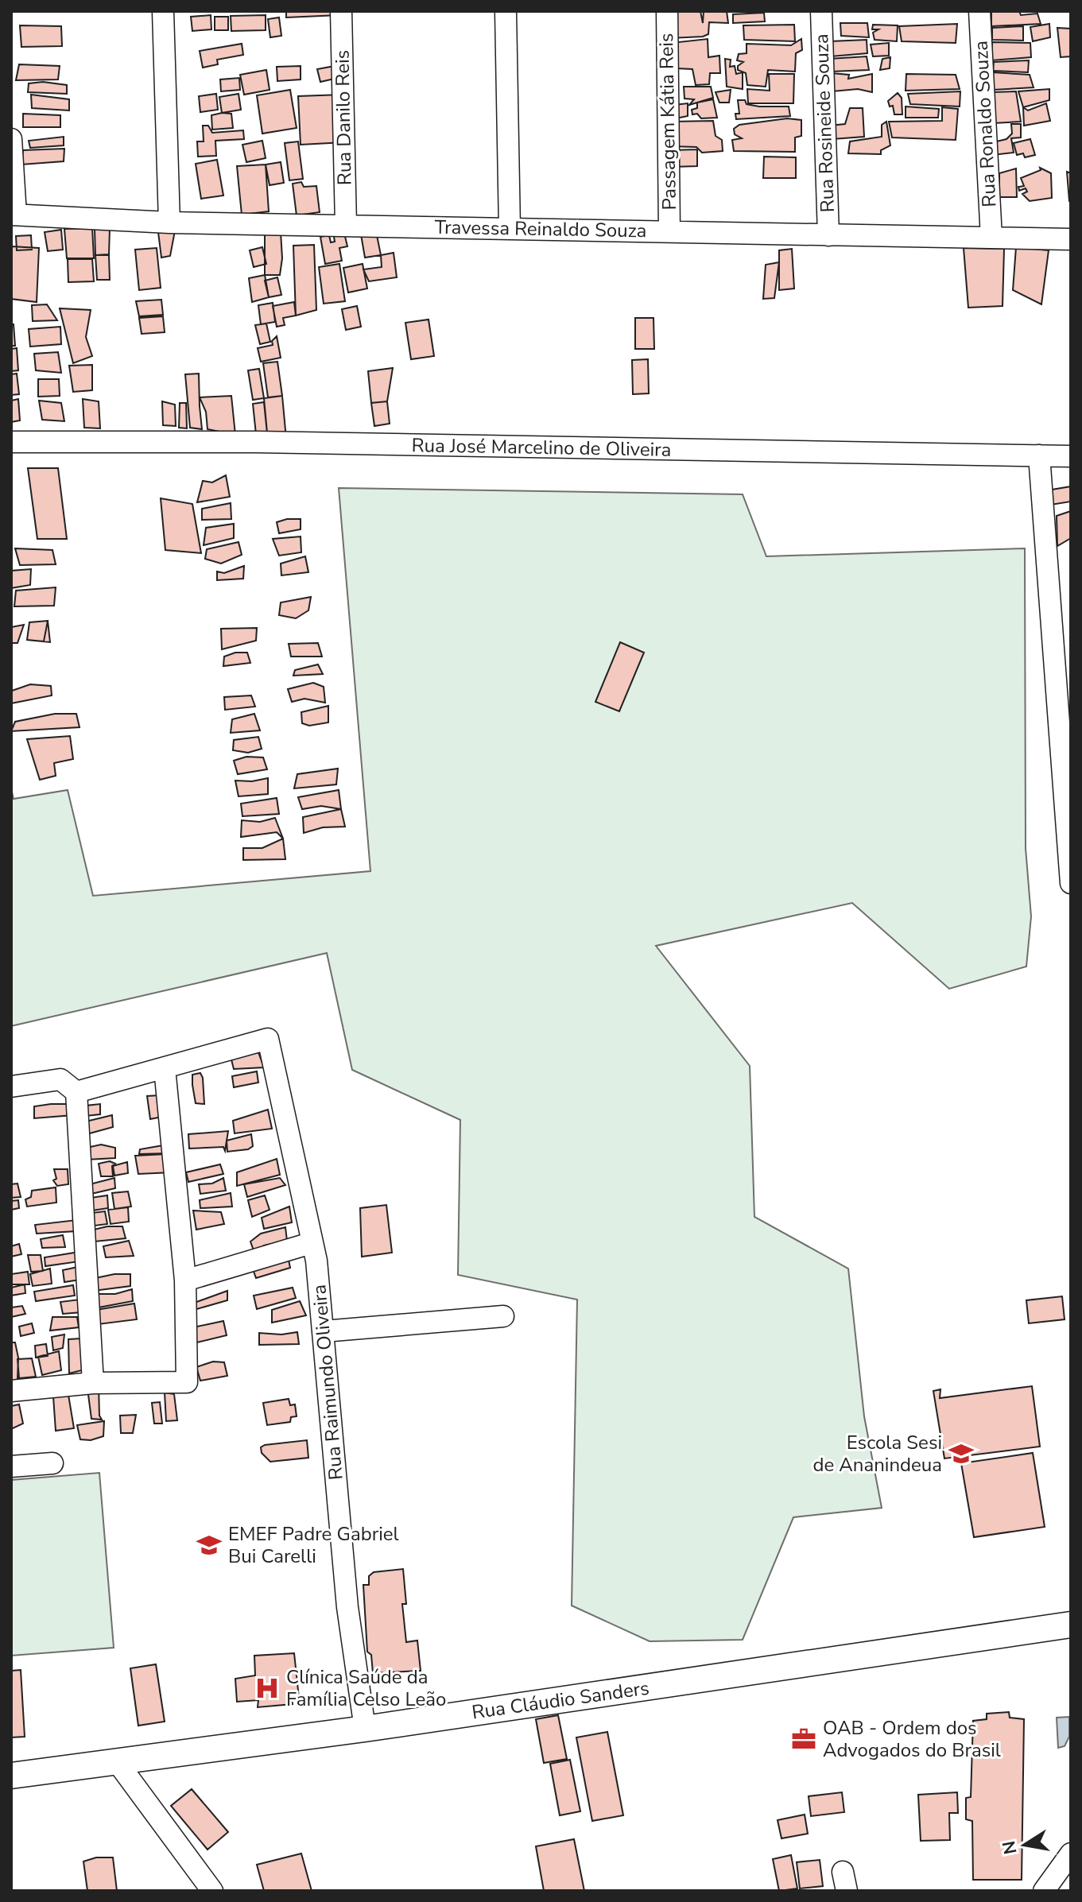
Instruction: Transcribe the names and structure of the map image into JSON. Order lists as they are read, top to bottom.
{
  "streets": {
    "main road": ["Rua Cláudio Sanders"],
    "street": [
      "Rua Danilo Reis",
      "Passagem Kátia Reis",
      "Rua Rosineide Souza",
      "Rua Ronaldo Souza",
      "Travessa Reinaldo Souza",
      "Rua José Marcelino de Oliveira",
      "Rua Raimundo Oliveira"
    ]
  },
  "crossings": [
    ["Rua Danilo Reis", "Travessa Reinaldo Souza"],
    ["Passagem Kátia Reis", "Travessa Reinaldo Souza"],
    ["Rua Rosineide Souza", "Travessa Reinaldo Souza"],
    ["Rua Ronaldo Souza", "Travessa Reinaldo Souza"],
    ["Rua Raimundo Oliveira", "Rua Cláudio Sanders"]
  ],
  "places": {
    "school or university": ["Escola Sesi de Ananindeua", "EMEF Padre Gabriel Bui Carelli"],
    "hospital": ["Clínica Saúde da Família Celso Leão"],
    "office": ["OAB - Ordem dos Advogados do Brasil"]
  },
  "north": "left"
}
